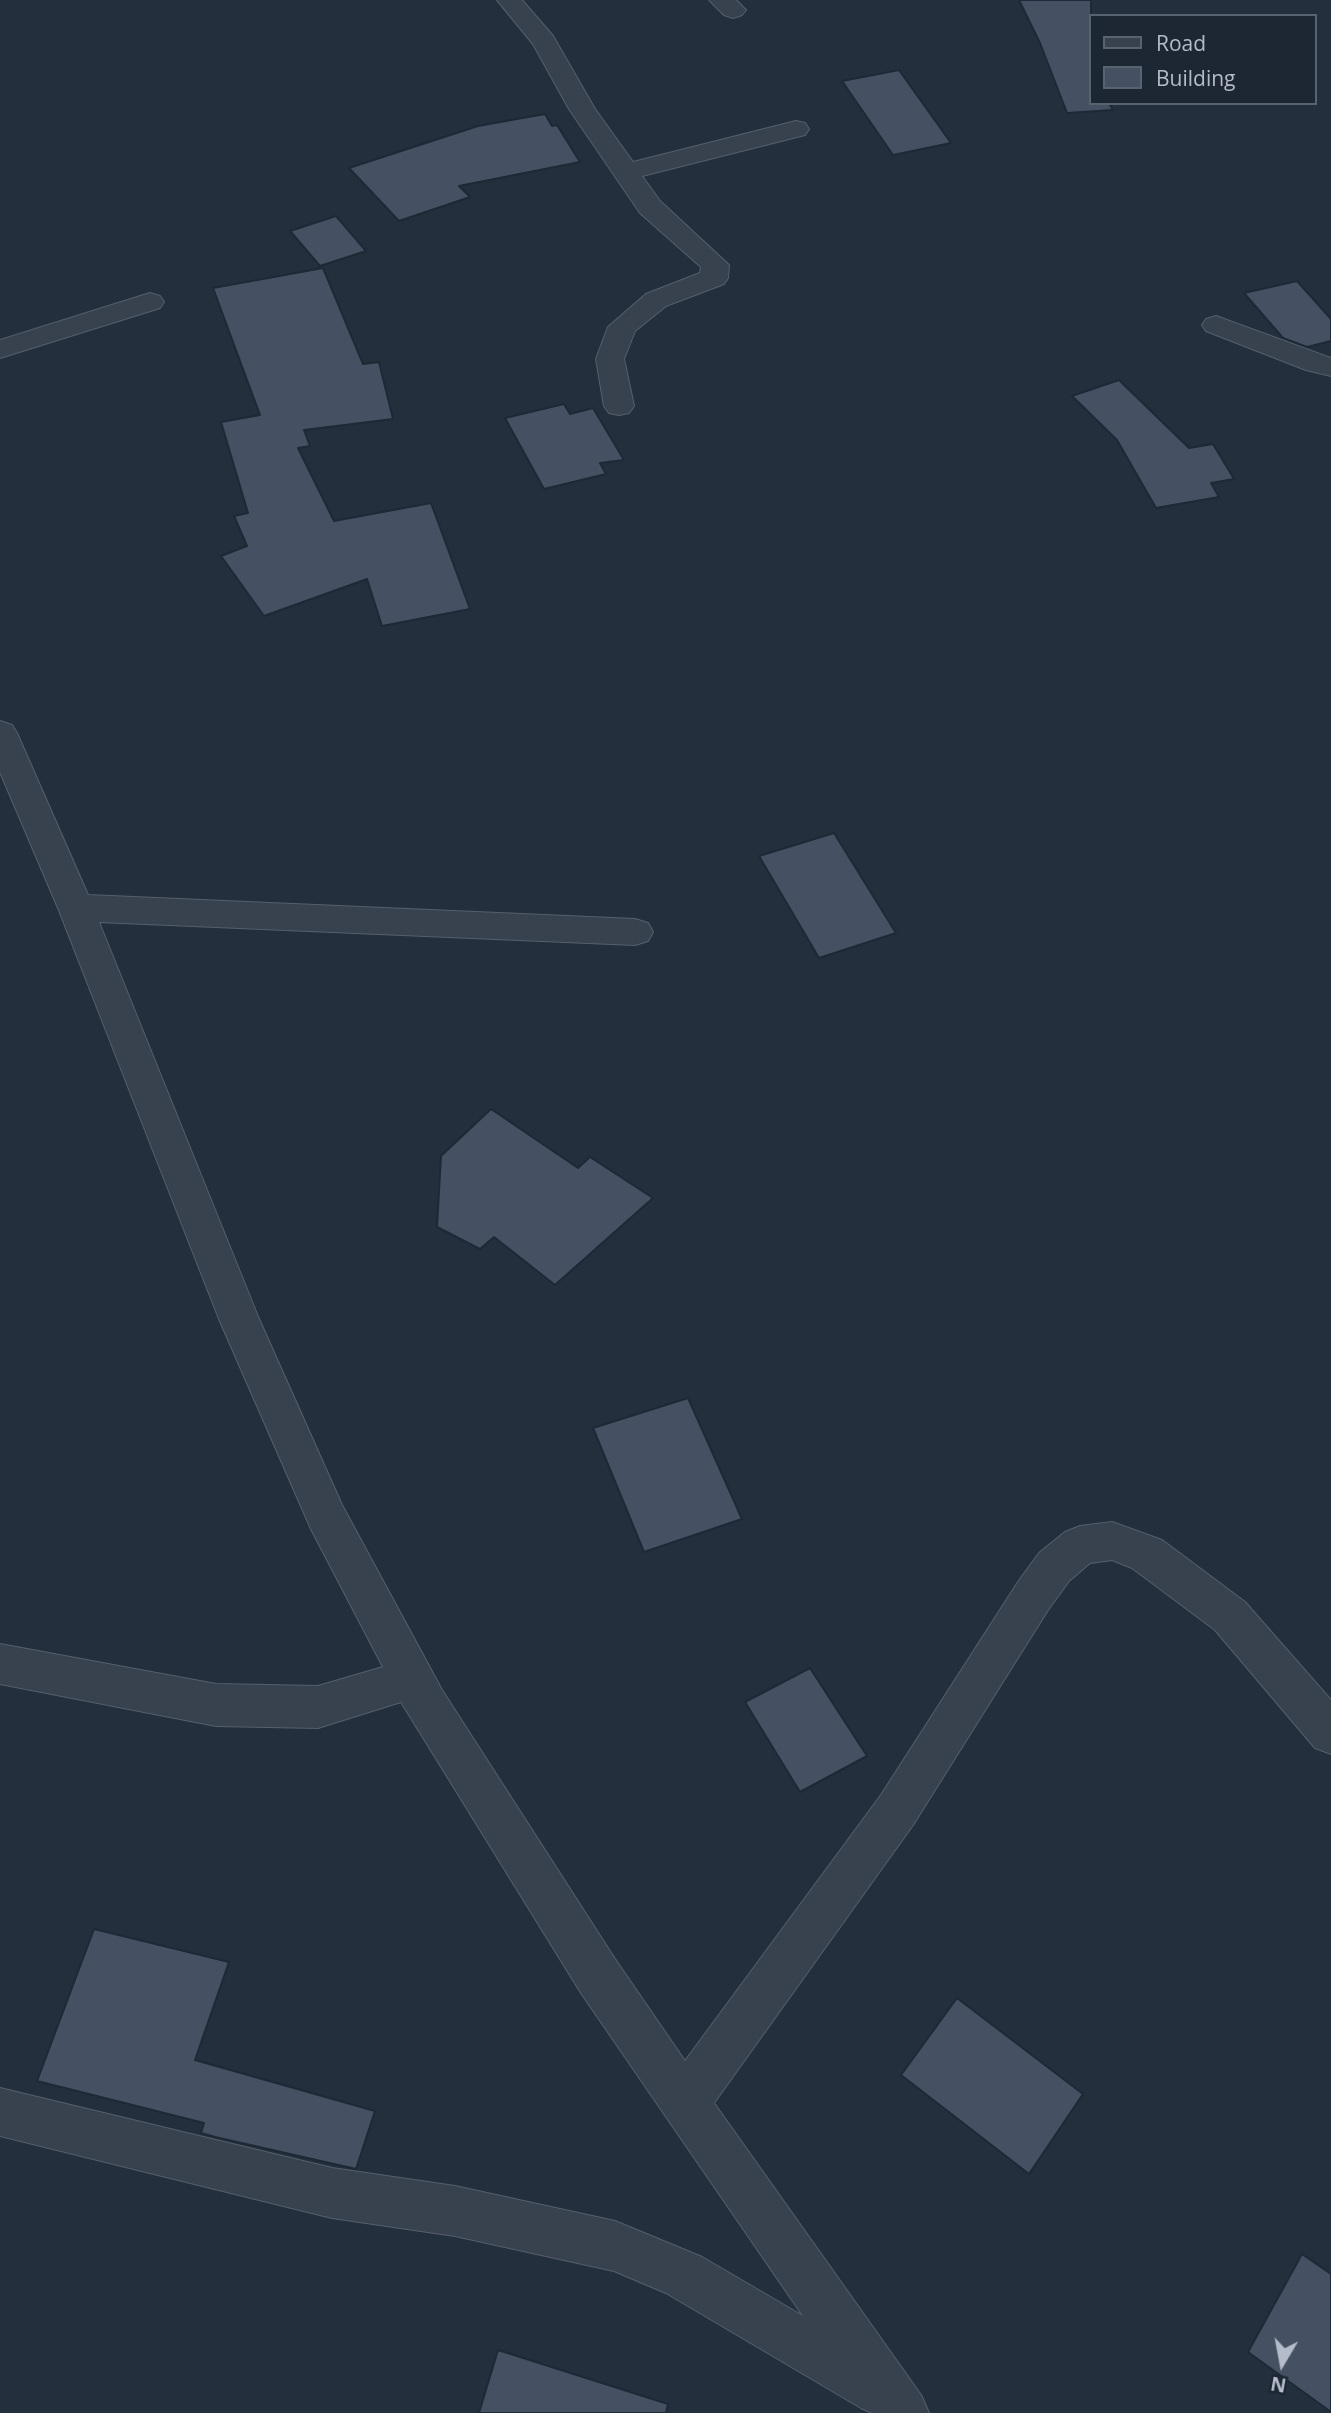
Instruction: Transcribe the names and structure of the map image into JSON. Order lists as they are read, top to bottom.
{
  "legend": ["Road", "Building"],
  "north": "bottom"
}
